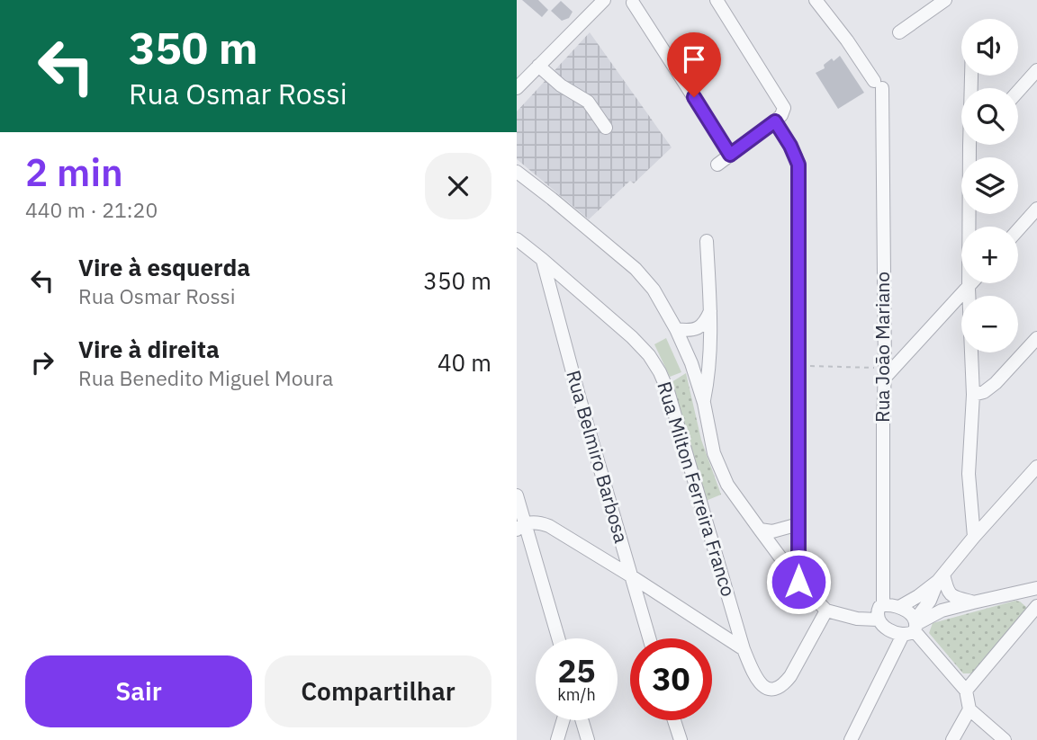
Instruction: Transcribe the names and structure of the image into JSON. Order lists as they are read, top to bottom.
{
  "streets": {
    "street": ["Rua João Mariano", "Rua Belmiro Barbosa", "Rua Milton Ferreira Franco"]
  },
  "crossings": [
    ["Rua Belmiro Barbosa", "Rua Milton Ferreira Franco"]
  ],
  "page": {
    "turn": ["350 m", "Rua Osmar Rossi"],
    "map_buttons": ["+", "−"],
    "heading": ["2 min", "440 m · 21:20"],
    "list": [
      {
        "name": "Vire à esquerda",
        "note": "Rua Osmar Rossi",
        "value": "350 m"
      },
      {
        "name": "Vire à direita",
        "note": "Rua Benedito Miguel Moura",
        "value": "40 m"
      }
    ],
    "speed": "25 km/h",
    "limit": "30",
    "buttons": ["Sair", "Compartilhar"]
  }
}
